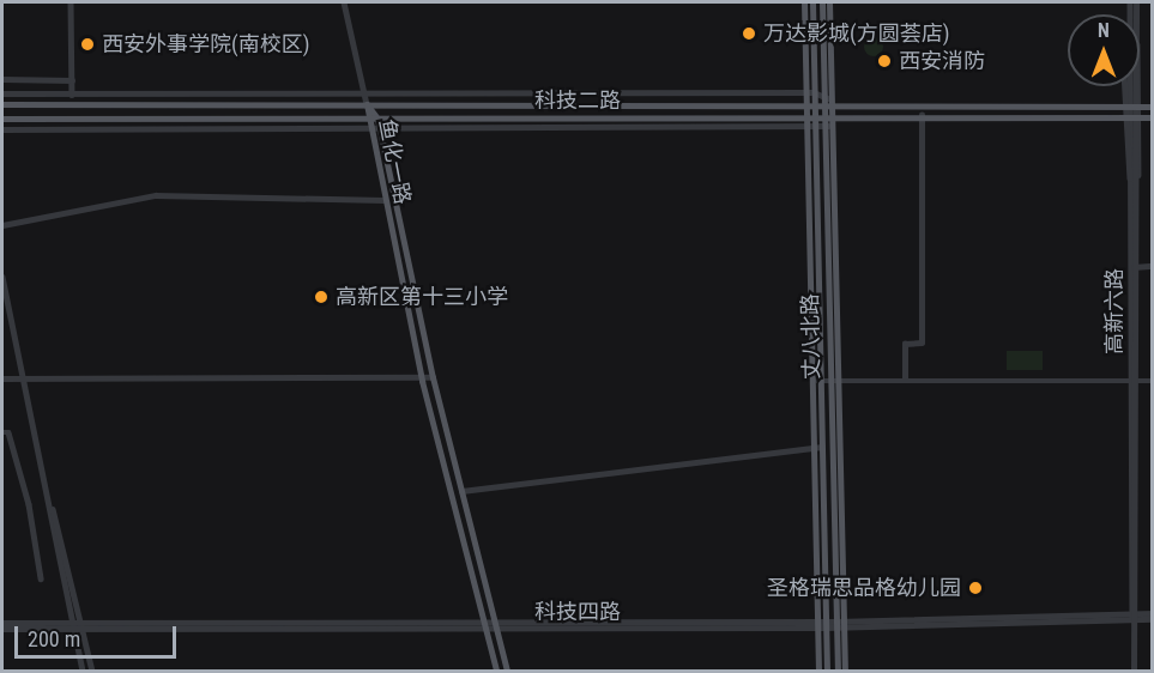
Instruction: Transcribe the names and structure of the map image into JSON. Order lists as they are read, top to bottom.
{
  "streets": {
    "main road": ["科技二路", "鱼化一路", "丈八北路"],
    "street": ["高新六路", "科技四路"]
  },
  "crossings": [
    ["科技二路", "鱼化一路"],
    ["科技二路", "高新六路"],
    ["科技二路", "丈八北路"],
    ["鱼化一路", "科技四路"],
    ["高新六路", "科技四路"],
    ["丈八北路", "科技四路"]
  ],
  "places": [
    "万达影城(方圆荟店)",
    "西安外事学院(南校区)",
    "西安消防",
    "高新区第十三小学",
    "圣格瑞思品格幼儿园"
  ],
  "scale_bar": "200 m",
  "north": "top"
}
